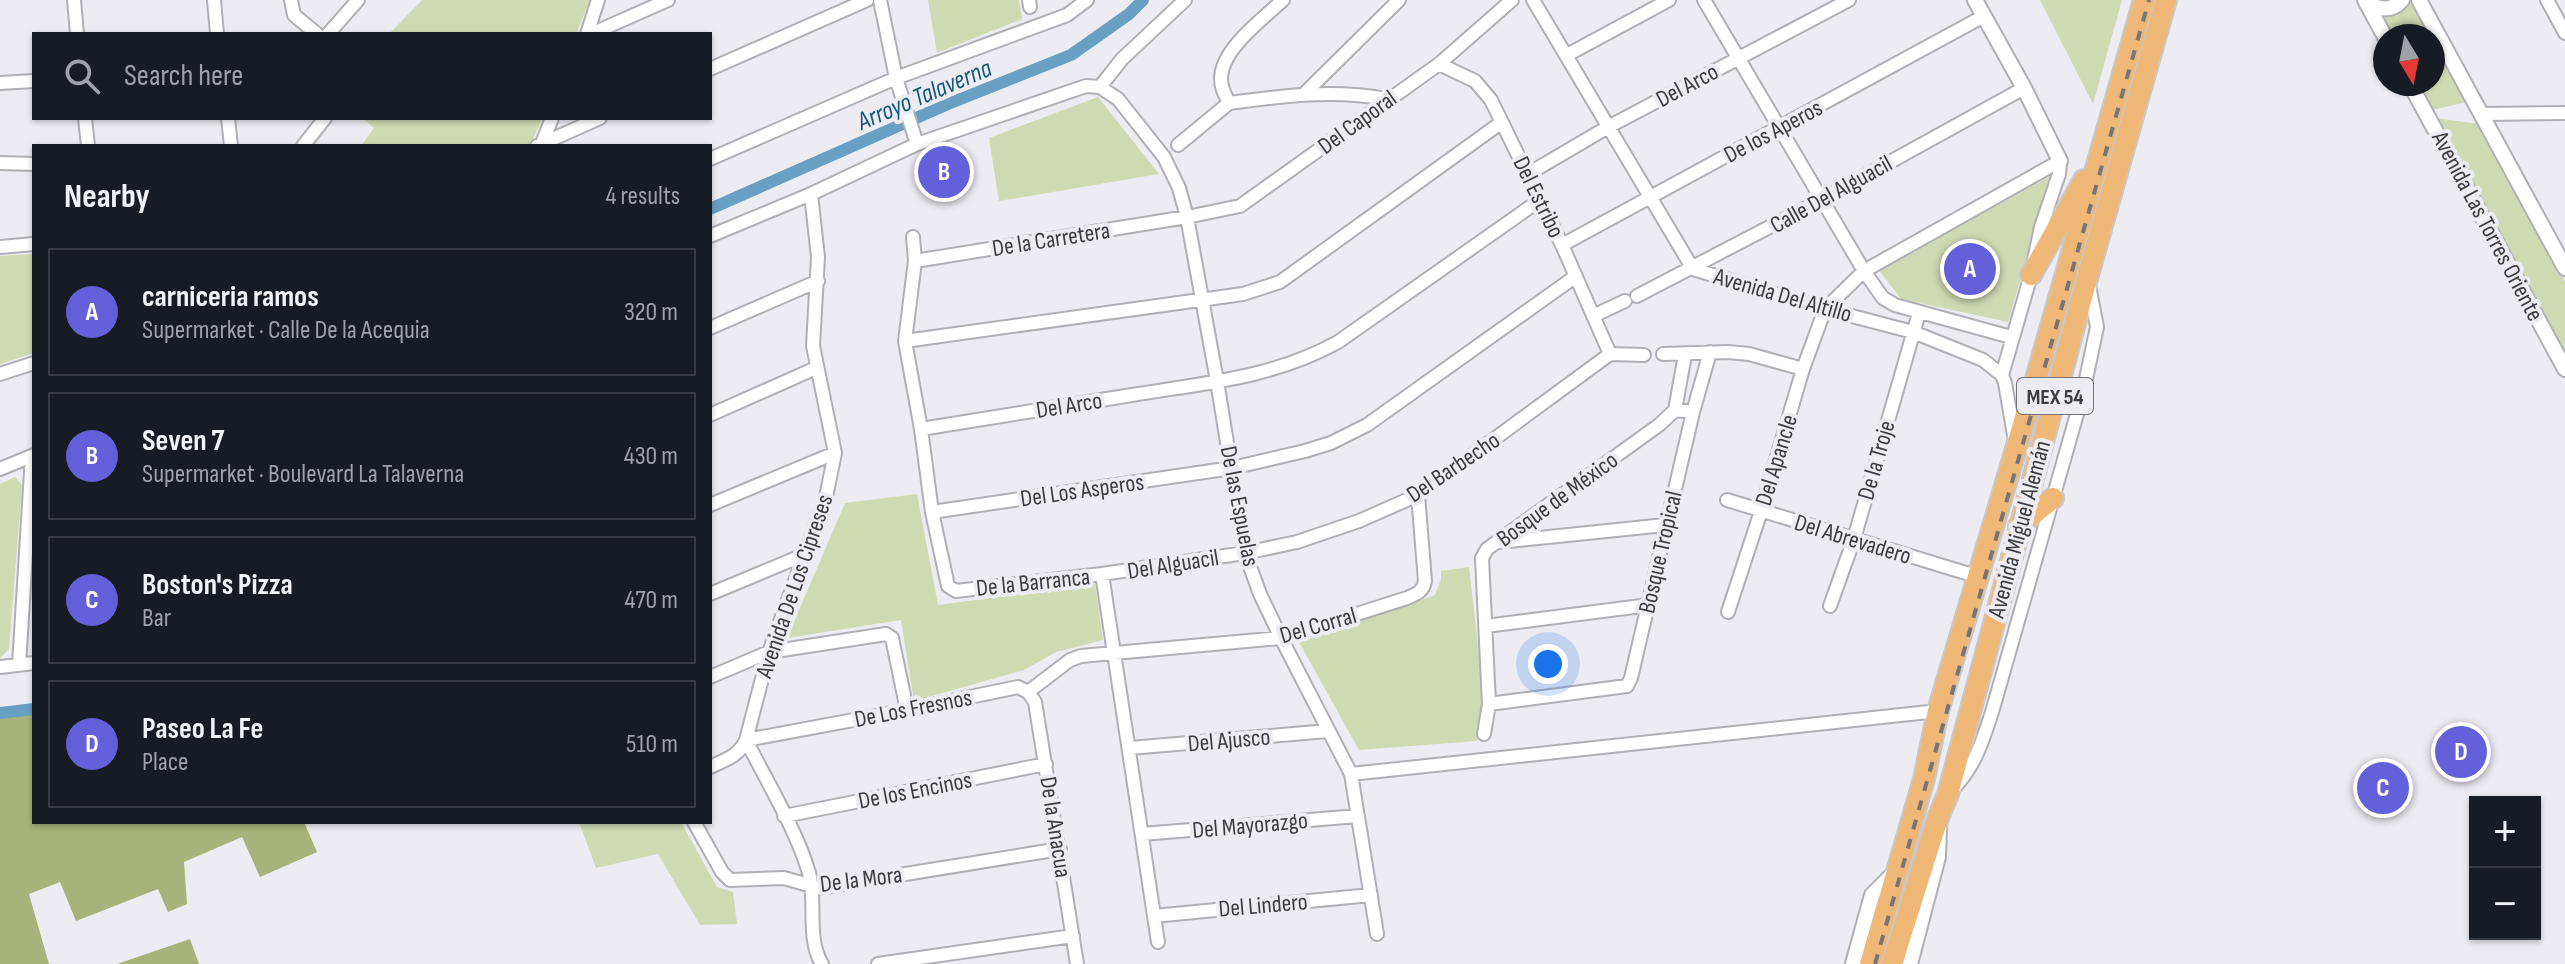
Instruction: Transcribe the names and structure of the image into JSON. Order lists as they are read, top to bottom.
{
  "streets": {
    "highway": ["MEX 54", "Avenida Miguel Alemán"],
    "street": [
      "Del Arco",
      "Del Caporal",
      "De los Aperos",
      "Calle Del Alguacil",
      "Del Estribo",
      "Avenida Las Torres Oriente",
      "De la Carretera",
      "Avenida Del Altillo",
      "Del Apancle",
      "De la Troje",
      "Del Barbecho",
      "Del Los Asperos",
      "Bosque de México",
      "De las Espuelas",
      "Del Abrevadero",
      "Bosque Tropical",
      "Del Alguacil",
      "De la Barranca",
      "Avenida De Los Cipreses",
      "Del Corral",
      "De Los Fresnos",
      "Del Ajusco",
      "De los Encinos",
      "Del Mayorazgo",
      "De la Anacua",
      "De la Mora",
      "Del Lindero"
    ]
  },
  "crossings": [
    ["Del Arco", "Del Estribo"],
    ["Del Arco", "Avenida Del Altillo"],
    ["Del Arco", "De las Espuelas"],
    ["Del Arco", "De la Barranca"],
    ["Del Caporal", "Del Estribo"],
    ["Del Caporal", "De la Carretera"],
    ["Del Caporal", "De las Espuelas"],
    ["De los Aperos", "Del Estribo"],
    ["De los Aperos", "Avenida Del Altillo"],
    ["Calle Del Alguacil", "Del Estribo"],
    ["Calle Del Alguacil", "Avenida Del Altillo"],
    ["Del Estribo", "Del Barbecho"],
    ["De la Carretera", "De las Espuelas"],
    ["De la Carretera", "De la Barranca"],
    ["Avenida Del Altillo", "Del Apancle"],
    ["Avenida Del Altillo", "De la Troje"],
    ["Del Apancle", "Del Abrevadero"],
    ["De la Troje", "Del Abrevadero"],
    ["Del Barbecho", "De las Espuelas"],
    ["Del Barbecho", "Del Alguacil"],
    ["Del Barbecho", "Del Corral"],
    ["Del Los Asperos", "De las Espuelas"],
    ["Del Los Asperos", "De la Barranca"],
    ["Bosque de México", "Bosque Tropical"],
    ["De las Espuelas", "Del Alguacil"],
    ["De las Espuelas", "Del Corral"],
    ["De las Espuelas", "Del Ajusco"],
    ["De las Espuelas", "Del Mayorazgo"],
    ["De las Espuelas", "Del Lindero"],
    ["Avenida Miguel Alemán", "Del Abrevadero"],
    ["Del Alguacil", "De la Barranca"],
    ["De la Barranca", "Del Corral"],
    ["De la Barranca", "Del Ajusco"],
    ["De la Barranca", "Del Mayorazgo"],
    ["De la Barranca", "Del Lindero"],
    ["Avenida De Los Cipreses", "De Los Fresnos"],
    ["De Los Fresnos", "De la Anacua"],
    ["De los Encinos", "De la Anacua"],
    ["De la Anacua", "De la Mora"]
  ],
  "water": ["Arroyo Talaverna"],
  "north": "bottom",
  "page": {
    "search": "Search here",
    "pins": [
      "B",
      "A",
      "D",
      "C"
    ],
    "heading": ["Nearby", "4 results"],
    "list": [
      {
        "mark": "A",
        "name": "carniceria ramos",
        "note": "Supermarket · Calle De la Acequia",
        "value": "320 m"
      },
      {
        "mark": "B",
        "name": "Seven 7",
        "note": "Supermarket · Boulevard La Talaverna",
        "value": "430 m"
      },
      {
        "mark": "C",
        "name": "Boston's Pizza",
        "note": "Bar",
        "value": "470 m"
      },
      {
        "mark": "D",
        "name": "Paseo La Fe",
        "note": "Place",
        "value": "510 m"
      }
    ],
    "map_buttons": ["+", "−"]
  }
}
